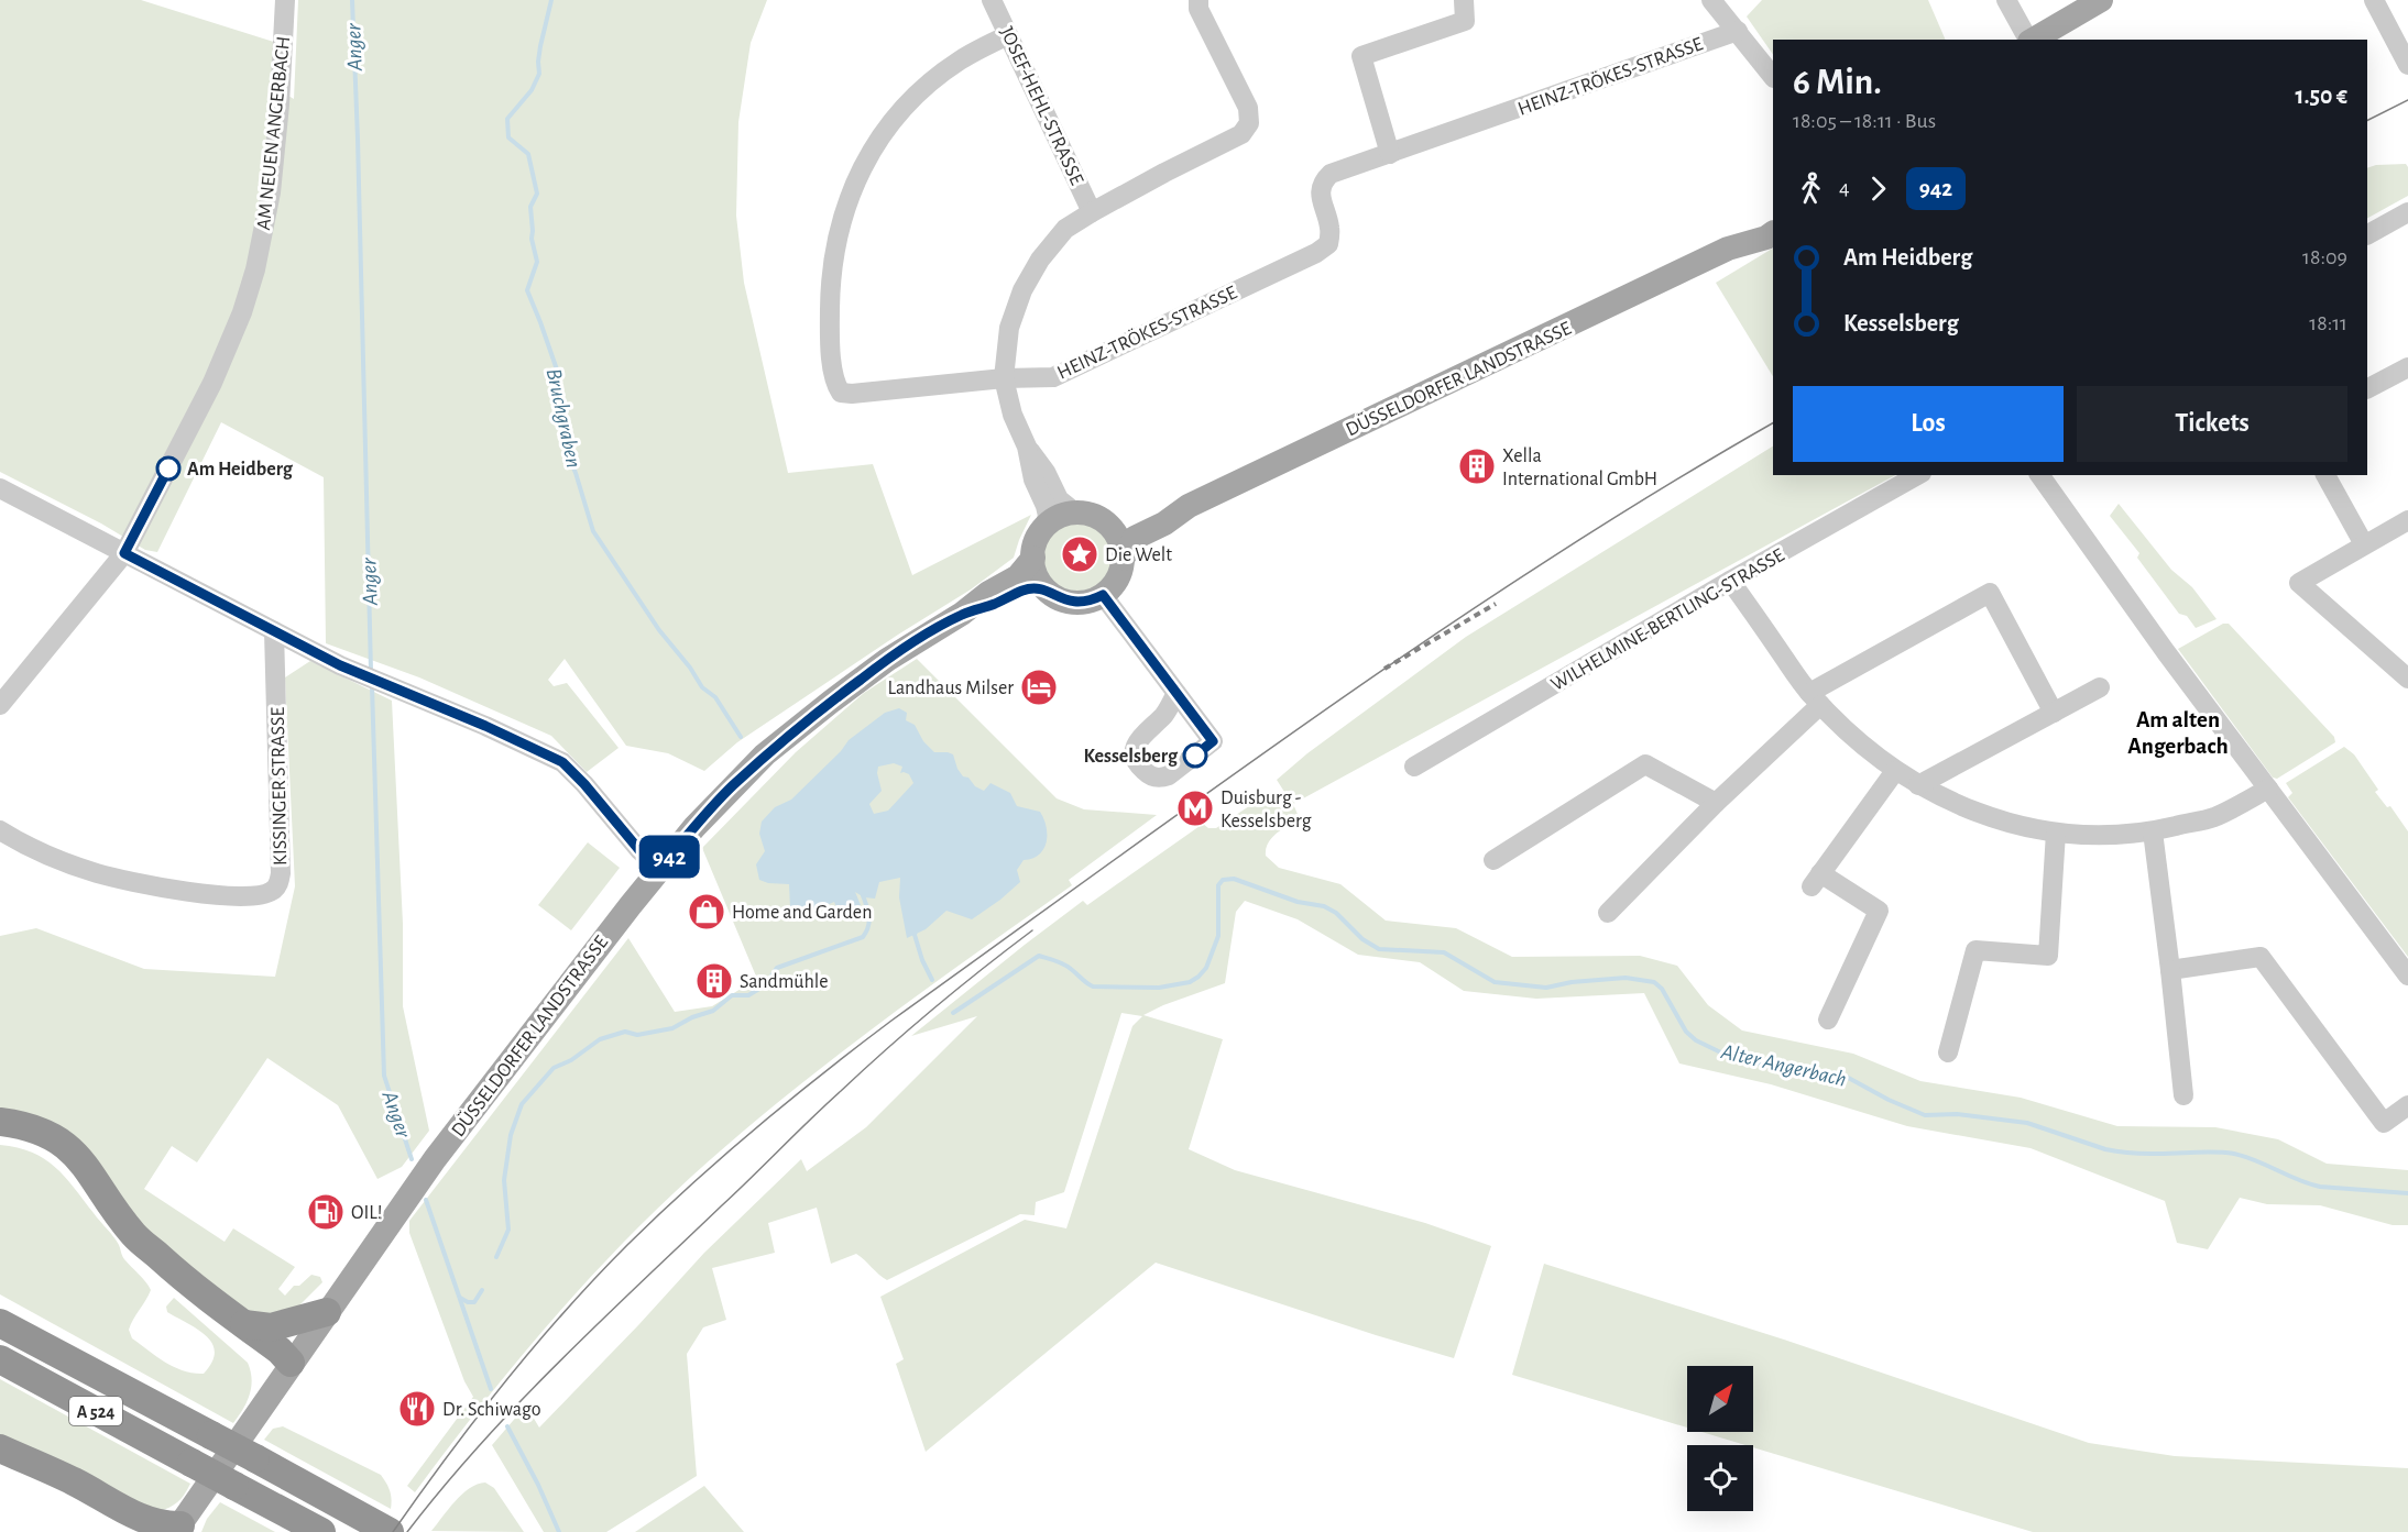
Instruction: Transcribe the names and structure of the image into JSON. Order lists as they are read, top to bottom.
{
  "streets": {
    "highway": ["A 524"],
    "main road": ["DÜSSELDORFER LANDSTRASSE"],
    "street": [
      "HEINZ-TRÖKES-STRASSE",
      "JOSEF-HEHL-STRASSE",
      "AM NEUEN ANGERBACH",
      "WILHELMINE-BERTLING-STRASSE",
      "KISSINGER STRASSE"
    ]
  },
  "crossings": [
    ["HEINZ-TRÖKES-STRASSE", "JOSEF-HEHL-STRASSE"]
  ],
  "districts": ["Am alten Angerbach"],
  "water": ["Anger", "Bruchgraben", "Alter Angerbach"],
  "places": {
    "building": ["Xella International GmbH", "Sandmühle"],
    "other": ["Am Heidberg", "Kesselsberg"],
    "place": ["Die Welt"],
    "hotel": ["Landhaus Milser"],
    "metro station": ["Duisburg - Kesselsberg"],
    "shop": ["Home and Garden"],
    "fuel station": ["OIL!"],
    "restaurant": ["Dr. Schiwago"]
  },
  "lines": ["bus line 942"],
  "north": "top right",
  "page": {
    "on_map": "942",
    "heading": ["6 Min.", "18:05 – 18:11 · Bus", "1.50 €"],
    "legs": ["4", "942"],
    "list": [
      {
        "name": "Am Heidberg",
        "value": "18:09"
      },
      {
        "name": "Kesselsberg",
        "value": "18:11"
      }
    ],
    "buttons": ["Los", "Tickets"]
  }
}
